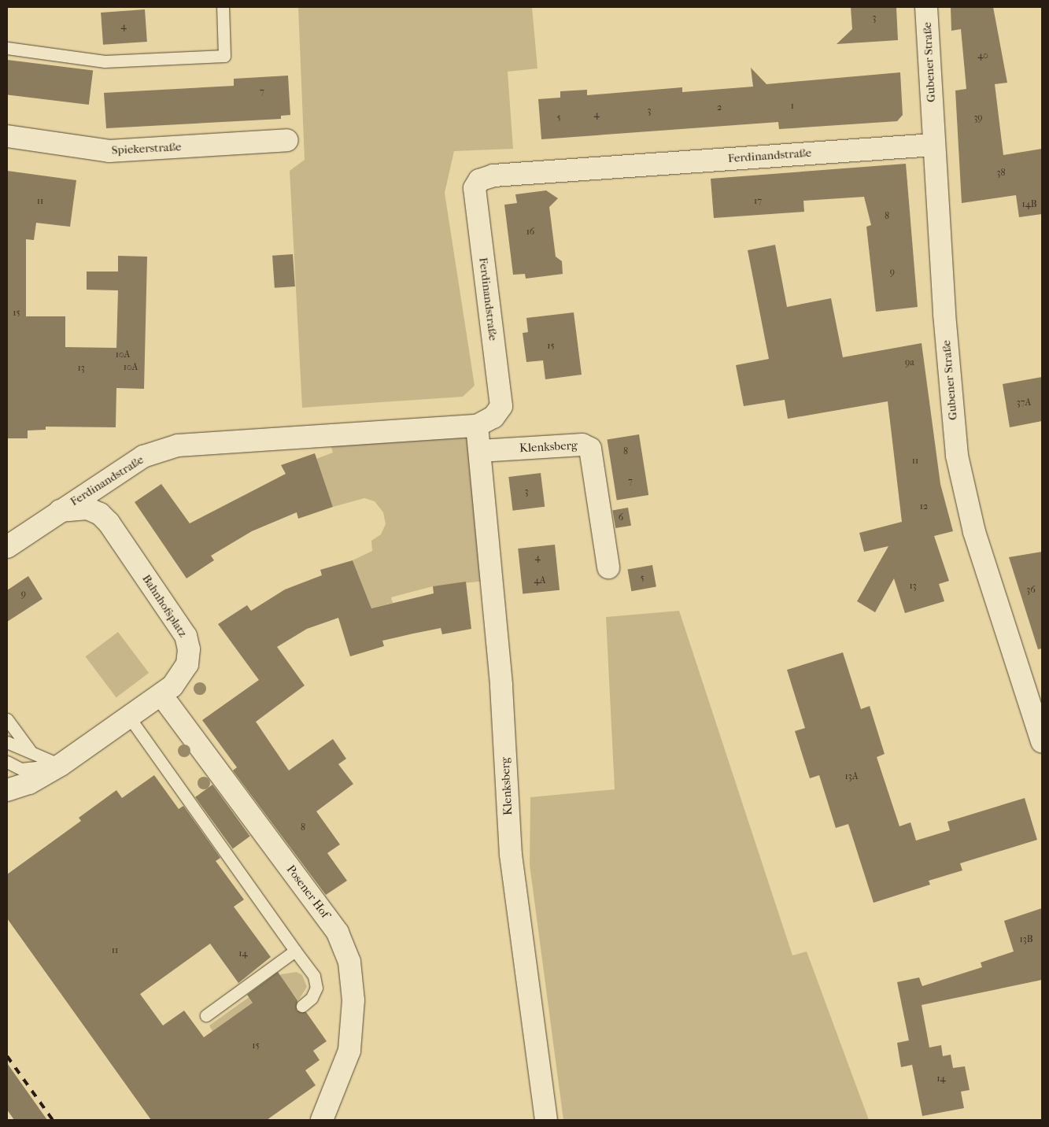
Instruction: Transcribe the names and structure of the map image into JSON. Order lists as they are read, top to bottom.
{
  "streets": {
    "street": [
      "Gubener Straße",
      "Spiekerstraße",
      "Ferdinandstraße",
      "Klenksberg",
      "Bahnhofsplatz",
      "Posener Hof"
    ]
  },
  "crossings": [
    ["Gubener Straße", "Ferdinandstraße"],
    ["Ferdinandstraße", "Klenksberg"],
    ["Ferdinandstraße", "Bahnhofsplatz"],
    ["Bahnhofsplatz", "Posener Hof"]
  ],
  "house_numbers": [
    "3",
    "4",
    "40",
    "7",
    "1",
    "2",
    "3",
    "4",
    "5",
    "39",
    "38",
    "11",
    "17",
    "14B",
    "8",
    "16",
    "9",
    "15",
    "15",
    "10A",
    "9a",
    "10A",
    "13",
    "37A",
    "8",
    "11",
    "7",
    "3",
    "12",
    "6",
    "4",
    "5",
    "4A",
    "13",
    "36",
    "9",
    "13A",
    "8",
    "13B",
    "11",
    "14",
    "15",
    "14"
  ]
}
